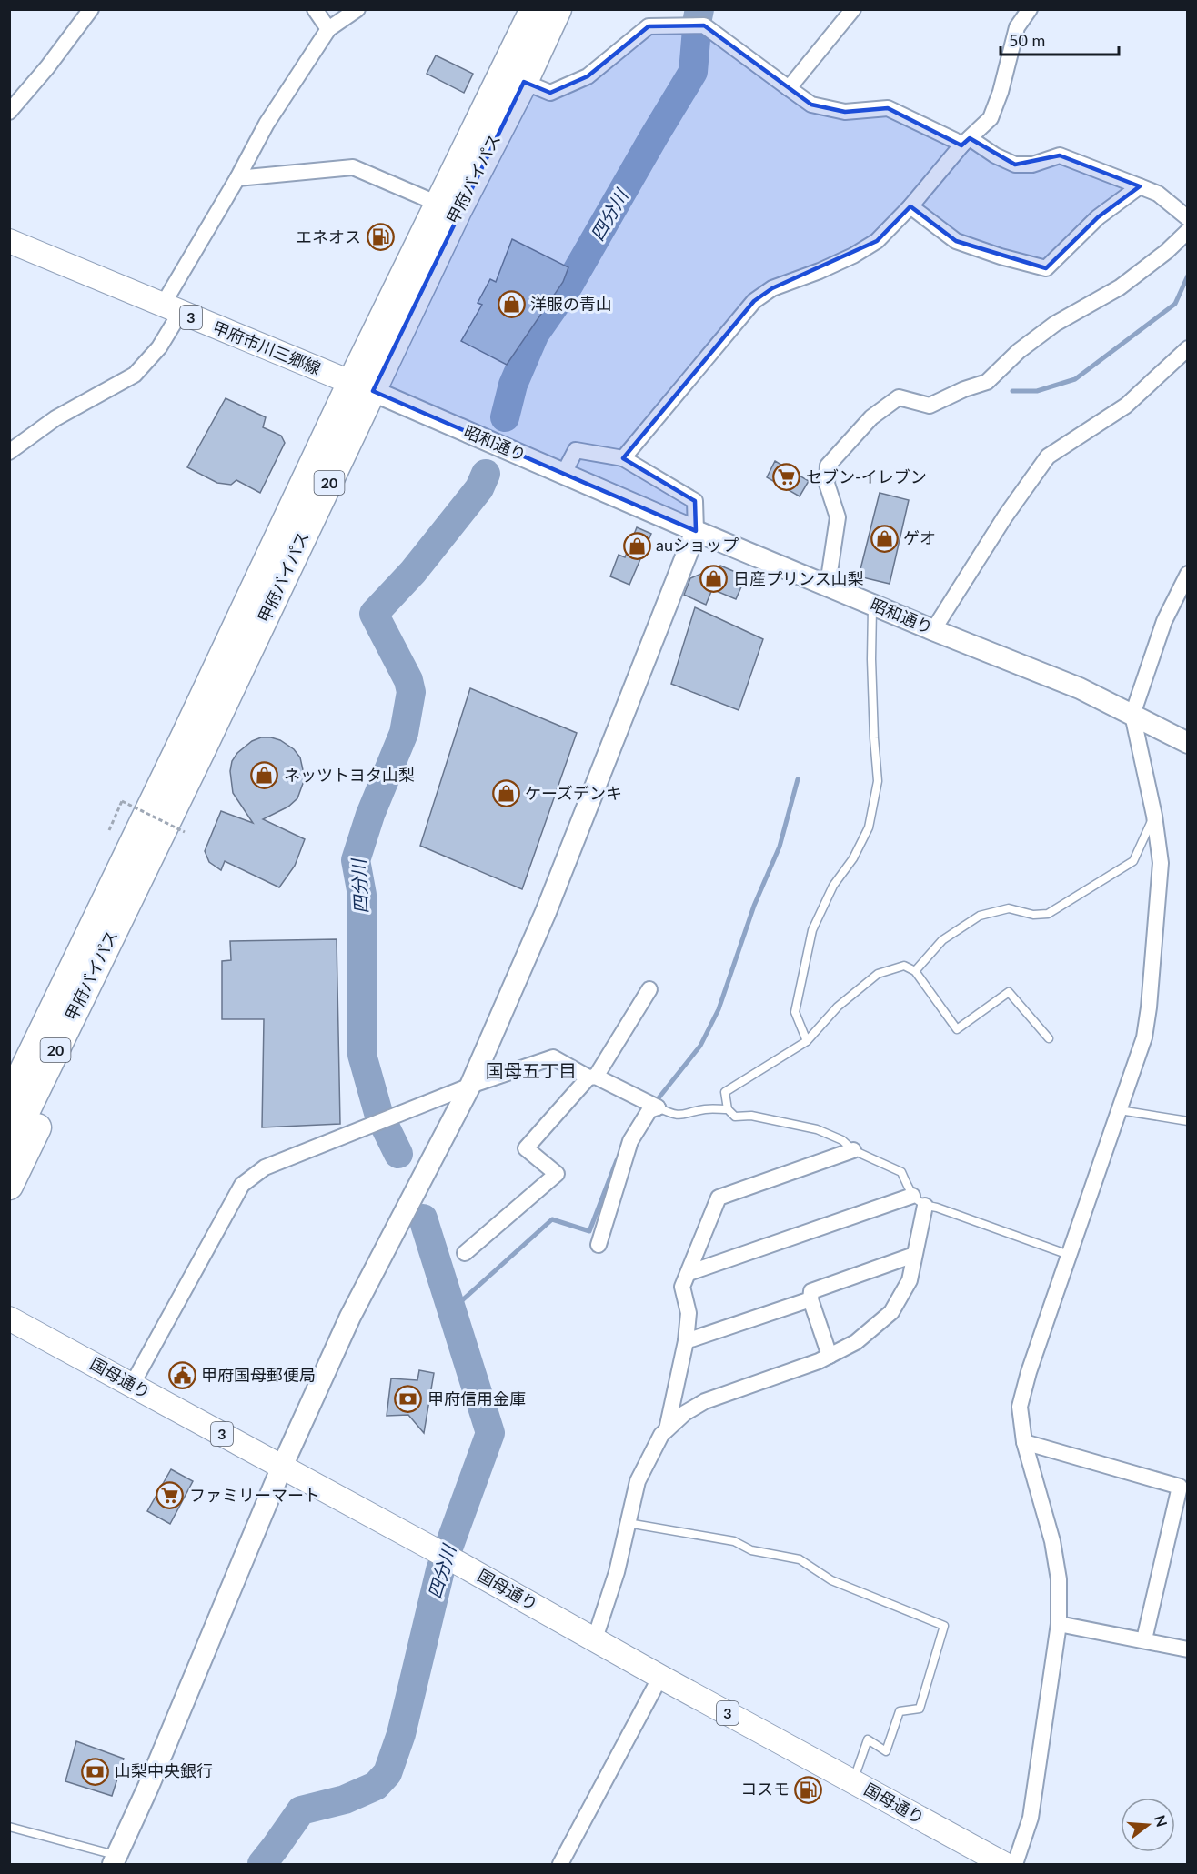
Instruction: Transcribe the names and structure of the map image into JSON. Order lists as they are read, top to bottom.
{
  "streets": {
    "highway": ["甲府バイパス", "20"],
    "main road": ["3", "甲府市川三郷線", "国母通り"],
    "street": ["昭和通り"]
  },
  "crossings": [
    ["甲府バイパス", "甲府市川三郷線"],
    ["甲府バイパス", "昭和通り"],
    ["甲府市川三郷線", "昭和通り"]
  ],
  "districts": ["国母五丁目"],
  "water": ["四分川"],
  "places": {
    "fuel station": ["エネオス", "コスモ"],
    "shop": [
      "洋服の青山",
      "ゲオ",
      "auショップ",
      "日産プリンス山梨",
      "ネッツトヨタ山梨",
      "ケーズデンキ"
    ],
    "supermarket": ["セブン-イレブン", "ファミリーマート"],
    "public building": ["甲府国母郵便局"],
    "bank": ["甲府信用金庫", "山梨中央銀行"]
  },
  "scale_bar": "50 m",
  "north": "right"
}
